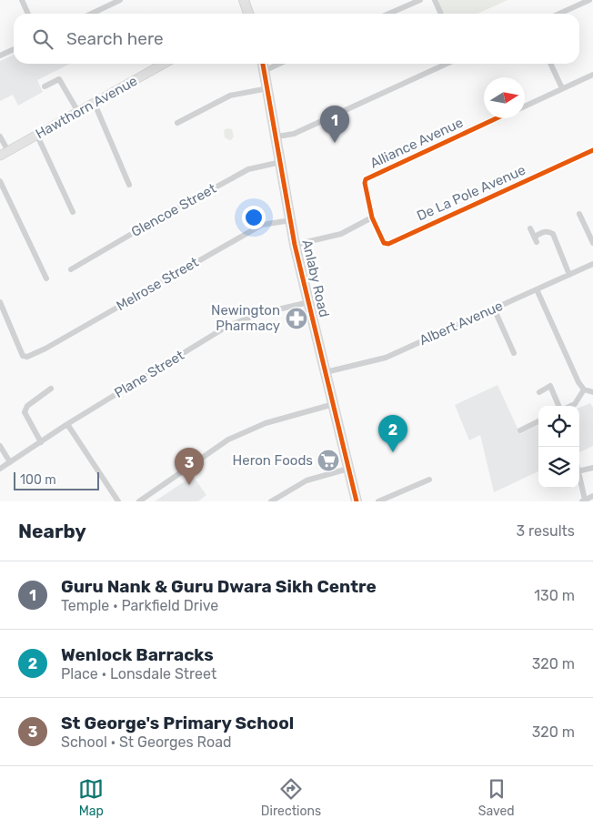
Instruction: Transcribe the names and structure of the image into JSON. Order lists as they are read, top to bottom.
{
  "streets": {
    "main road": ["Anlaby Road"],
    "street": [
      "Hawthorn Avenue",
      "Alliance Avenue",
      "De La Pole Avenue",
      "Glencoe Street",
      "Melrose Street",
      "Albert Avenue",
      "Plane Street"
    ]
  },
  "crossings": [
    ["Alliance Avenue", "De La Pole Avenue"],
    ["Glencoe Street", "Anlaby Road"],
    ["Anlaby Road", "Melrose Street"],
    ["Anlaby Road", "Albert Avenue"],
    ["Anlaby Road", "Plane Street"]
  ],
  "places": {
    "pharmacy": ["Newington Pharmacy"],
    "supermarket": ["Heron Foods"]
  },
  "scale_bar": "100 m",
  "north": "right",
  "page": {
    "search": "Search here",
    "pins": ["1", "2", "3"],
    "scale": "100 m",
    "heading": ["Nearby", "3 results"],
    "list": [
      {
        "mark": "1",
        "name": "Guru Nank & Guru Dwara Sikh Centre",
        "note": "Temple · Parkfield Drive",
        "value": "130 m"
      },
      {
        "mark": "2",
        "name": "Wenlock Barracks",
        "note": "Place · Lonsdale Street",
        "value": "320 m"
      },
      {
        "mark": "3",
        "name": "St George's Primary School",
        "note": "School · St Georges Road",
        "value": "320 m"
      }
    ],
    "nav": ["Map", "Directions", "Saved"]
  }
}
